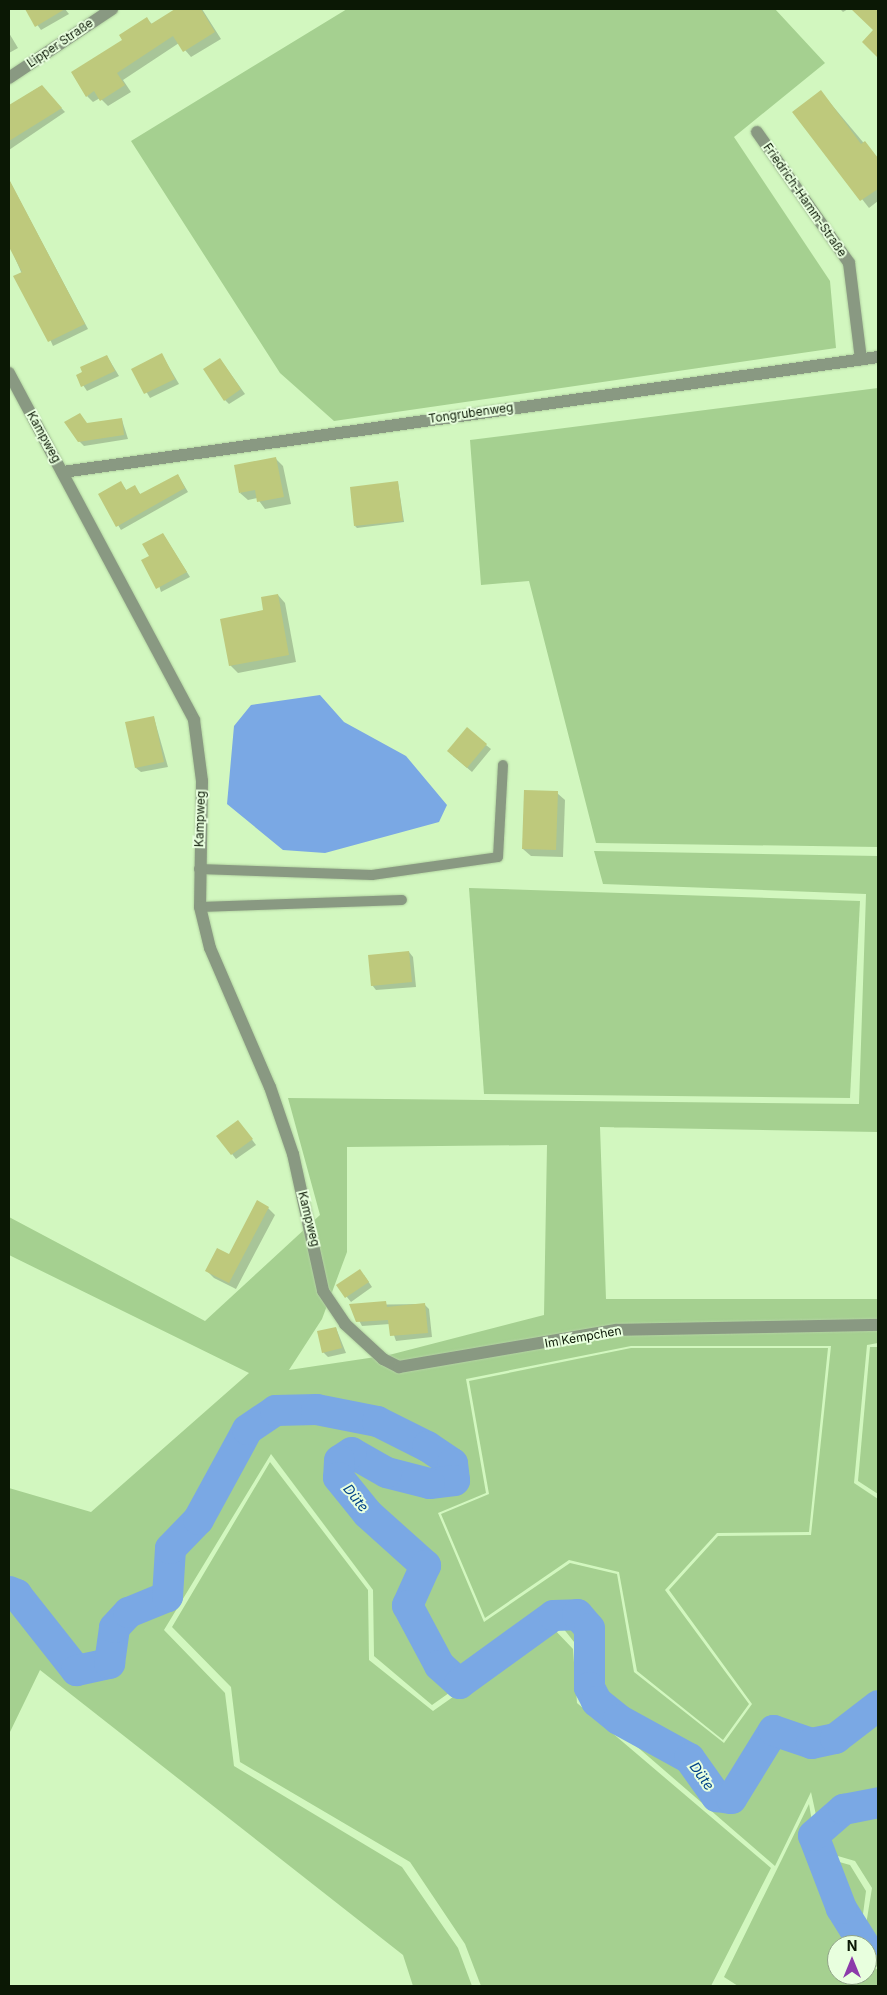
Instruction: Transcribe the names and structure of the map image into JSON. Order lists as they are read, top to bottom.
{
  "streets": {
    "street": [
      "Lipper Straße",
      "Friedrich-Hamm-Straße",
      "Tongrubenweg",
      "Kampweg",
      "Im Kempchen"
    ]
  },
  "crossings": [
    ["Friedrich-Hamm-Straße", "Tongrubenweg"],
    ["Tongrubenweg", "Kampweg"],
    ["Kampweg", "Im Kempchen"]
  ],
  "water": ["Düte"],
  "north": "top"
}
